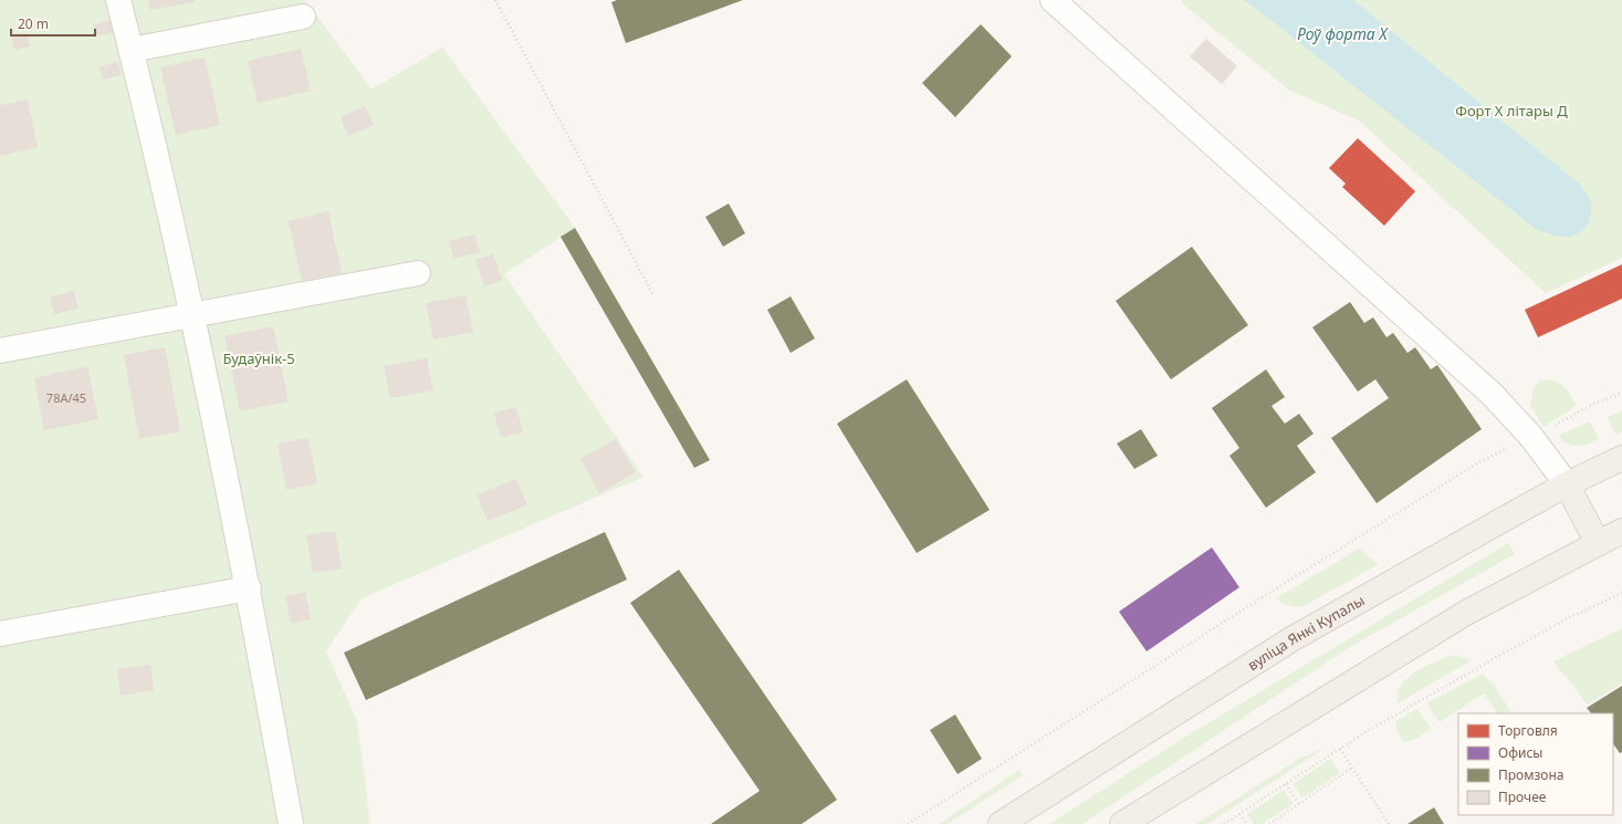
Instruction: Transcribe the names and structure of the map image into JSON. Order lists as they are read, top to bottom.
{
  "streets": {
    "main road": ["вуліца Янкі Купалы"]
  },
  "water": ["Роў форта Х"],
  "parks": ["Форт X літары Д", "Будаўнік-5"],
  "house_numbers": ["78А/45"],
  "legend": [
    "Торговля",
    "Офисы",
    "Промзона",
    "Прочее"
  ],
  "scale_bar": "20 m"
}
